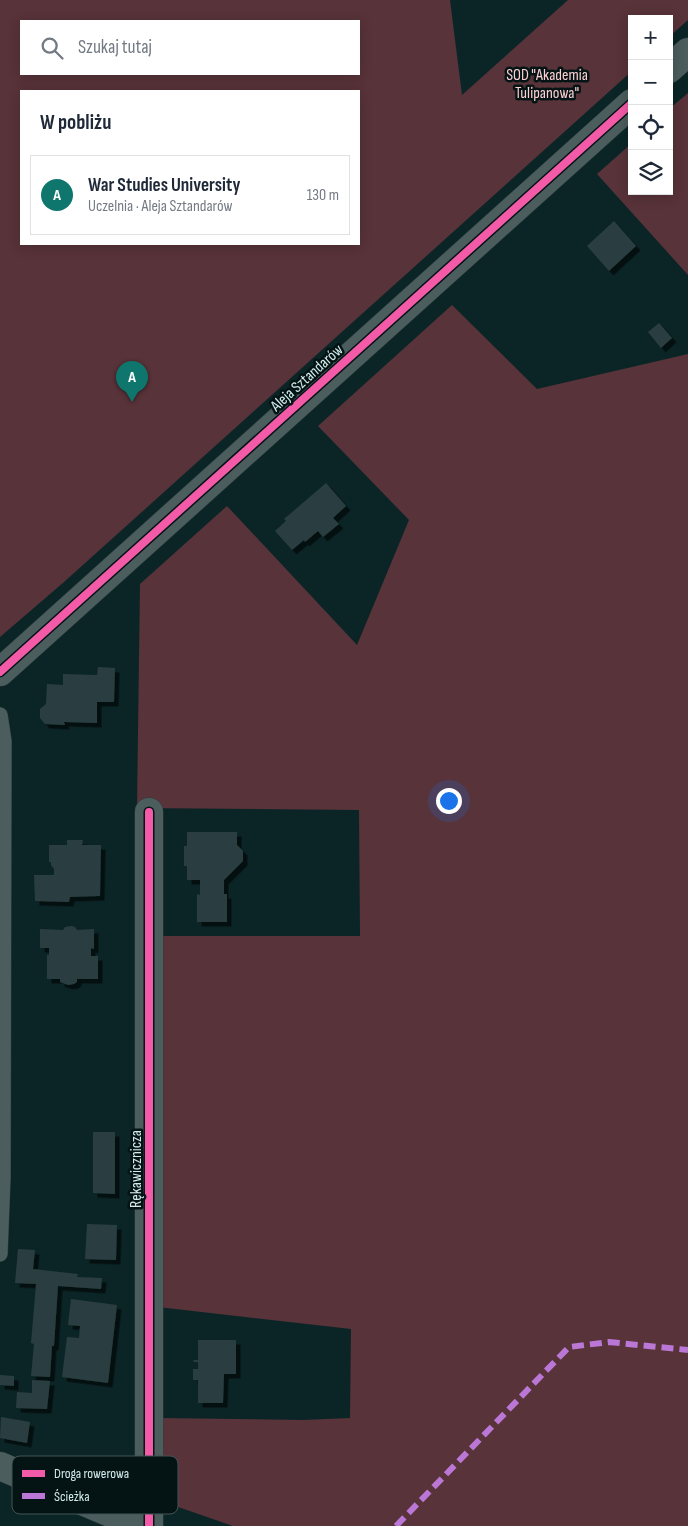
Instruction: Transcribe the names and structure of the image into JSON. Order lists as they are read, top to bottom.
{
  "streets": {
    "street": ["Aleja Sztandarów", "Rękawicznicza"]
  },
  "parks": ["SOD \"Akademia Tulipanowa\""],
  "legend": ["Droga rowerowa", "Ścieżka"],
  "page": {
    "map_buttons": ["+", "−"],
    "search": "Szukaj tutaj",
    "heading": "W pobliżu",
    "list": [
      {
        "mark": "A",
        "name": "War Studies University",
        "note": "Uczelnia · Aleja Sztandarów",
        "value": "130 m"
      }
    ],
    "pins": "A"
  }
}
